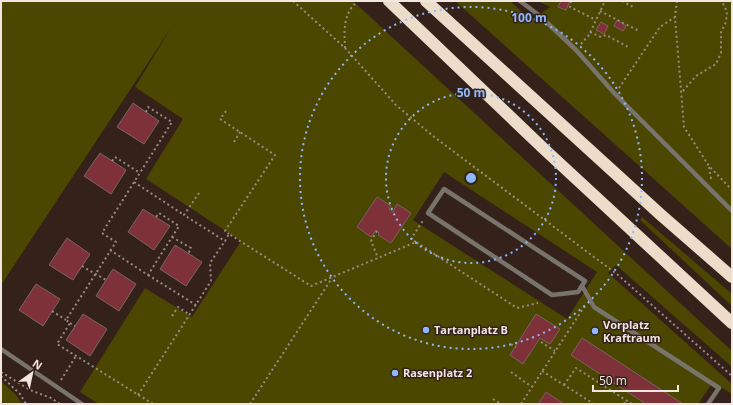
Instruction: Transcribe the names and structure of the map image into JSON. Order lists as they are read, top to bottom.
{
  "places": ["Tartanplatz B", "Vorplatz Kraftraum", "Rasenplatz 2"],
  "scale_bar": "50 m",
  "north": "top right",
  "rings": ["100 m", "50 m"]
}
